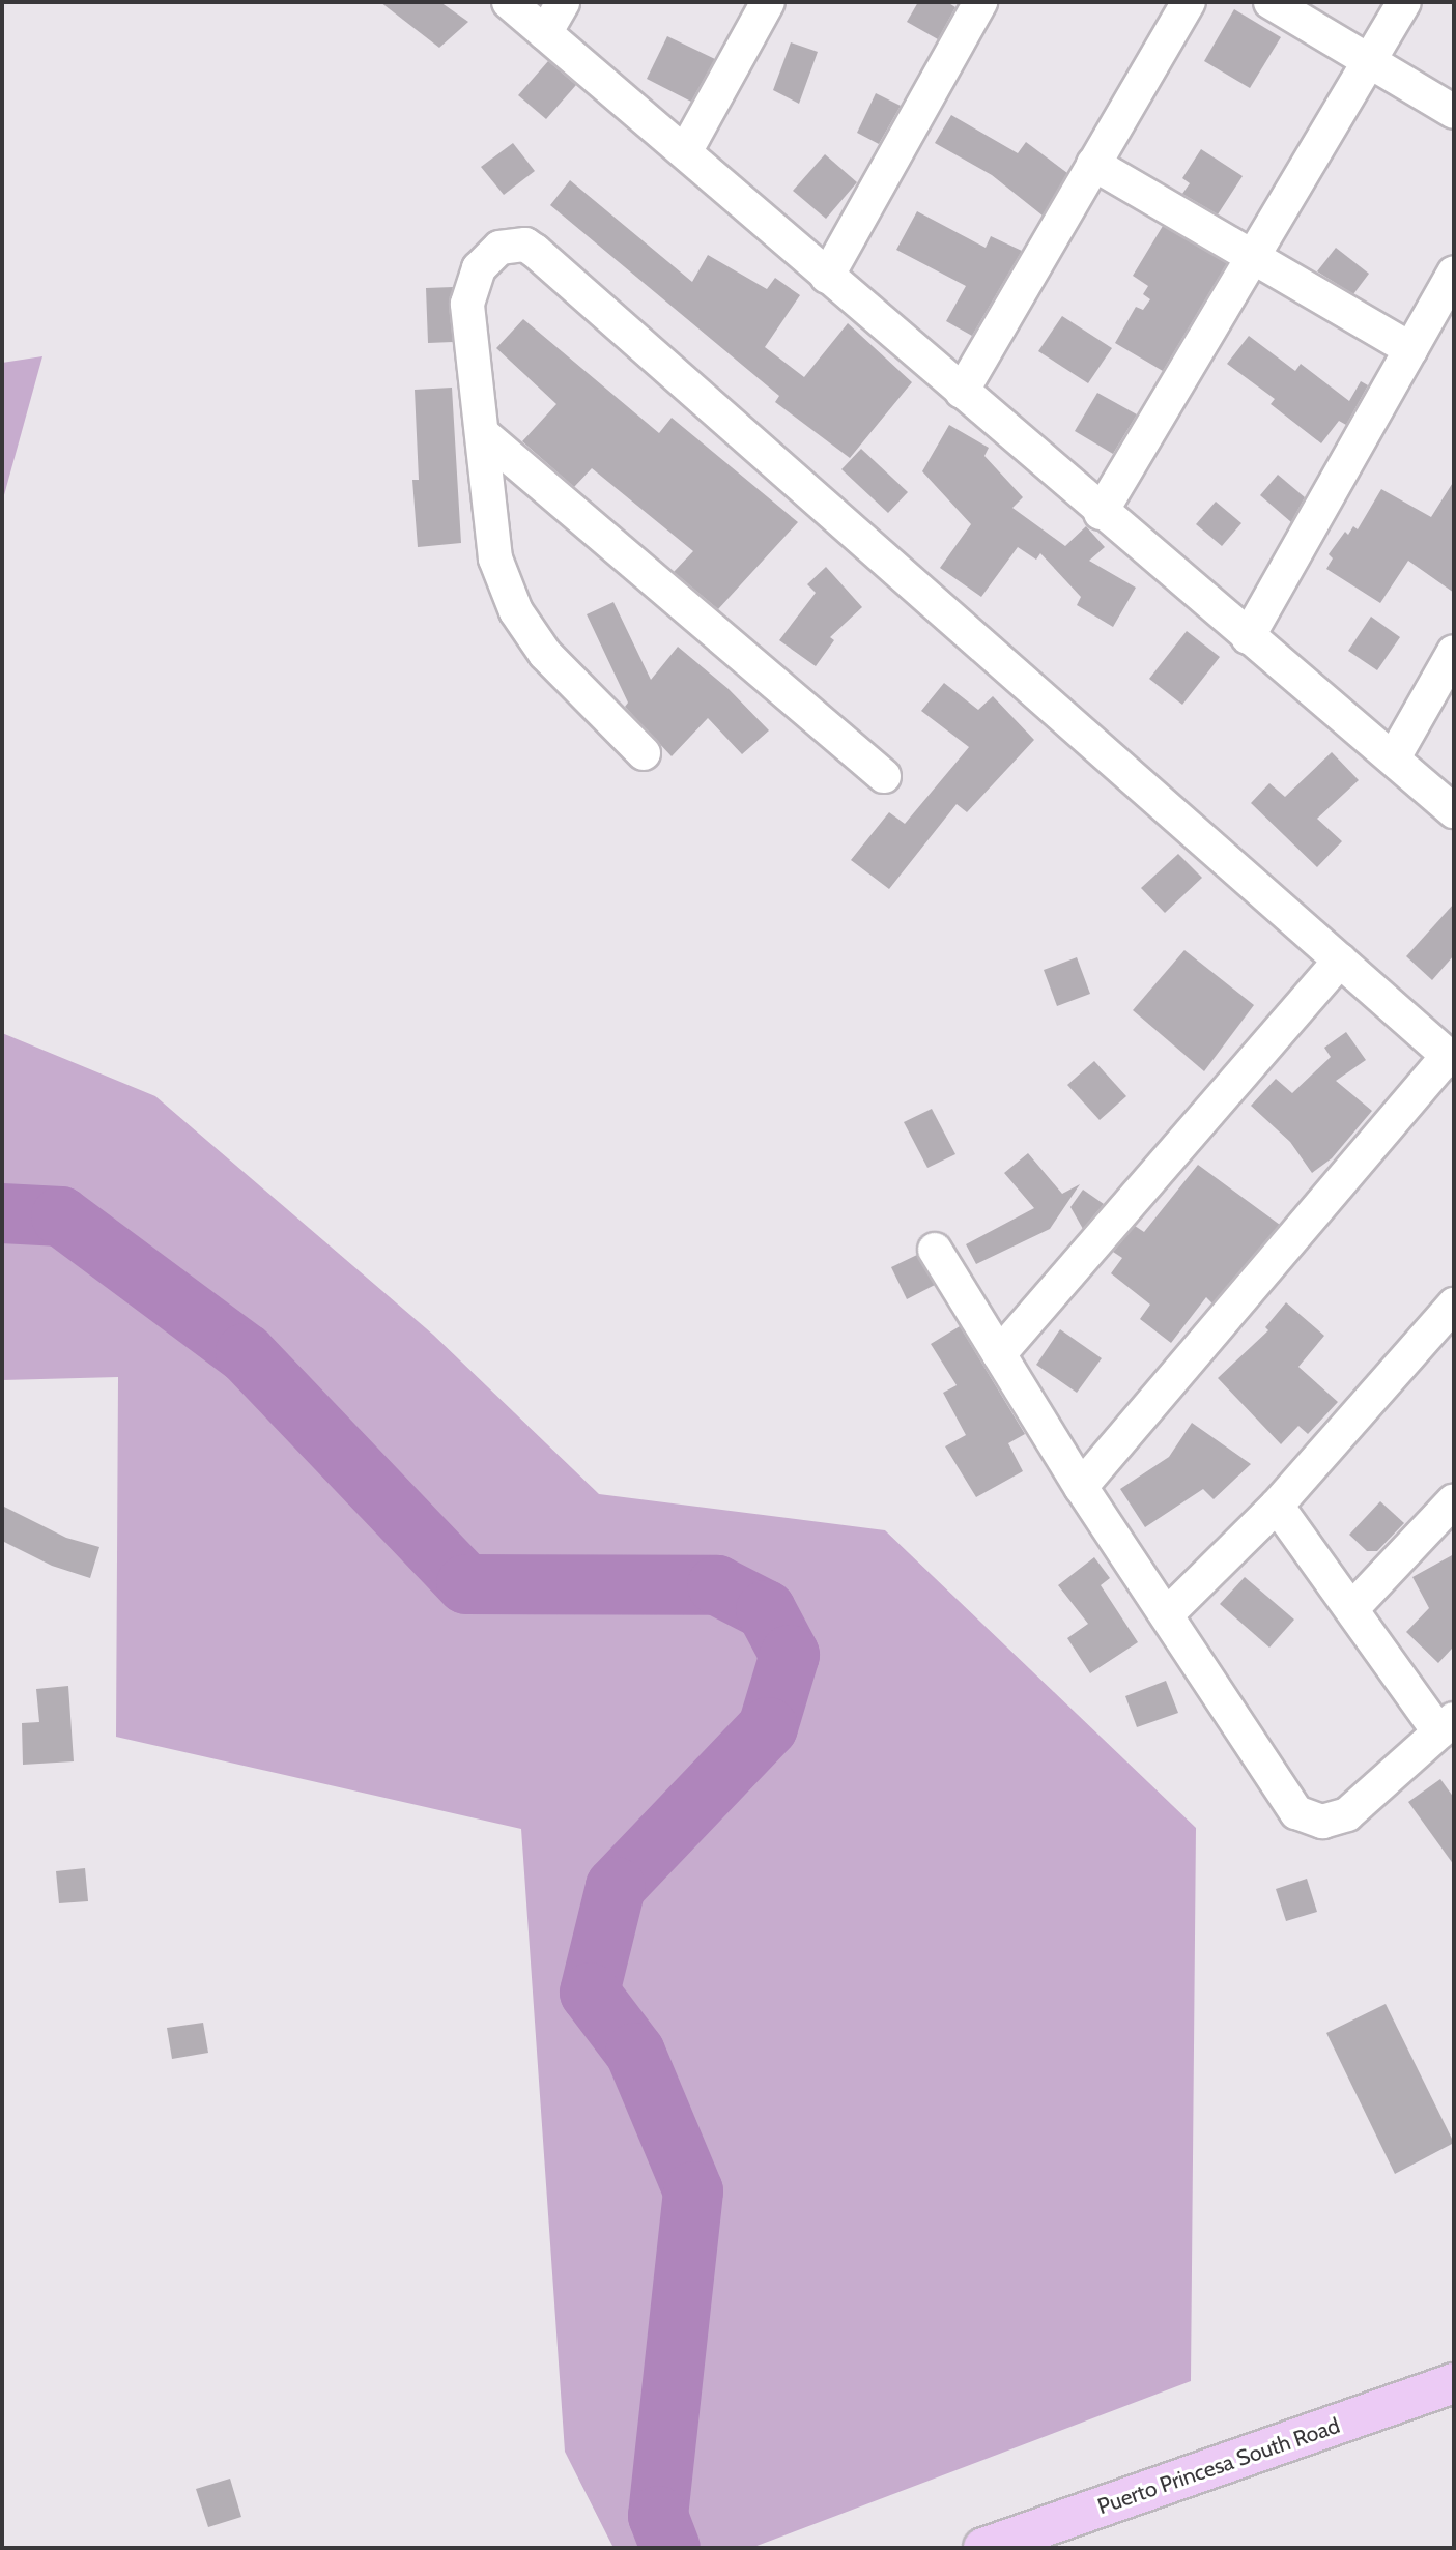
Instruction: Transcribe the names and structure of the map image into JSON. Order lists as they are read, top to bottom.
{
  "streets": {
    "main road": ["Puerto Princesa South Road"]
  }
}
